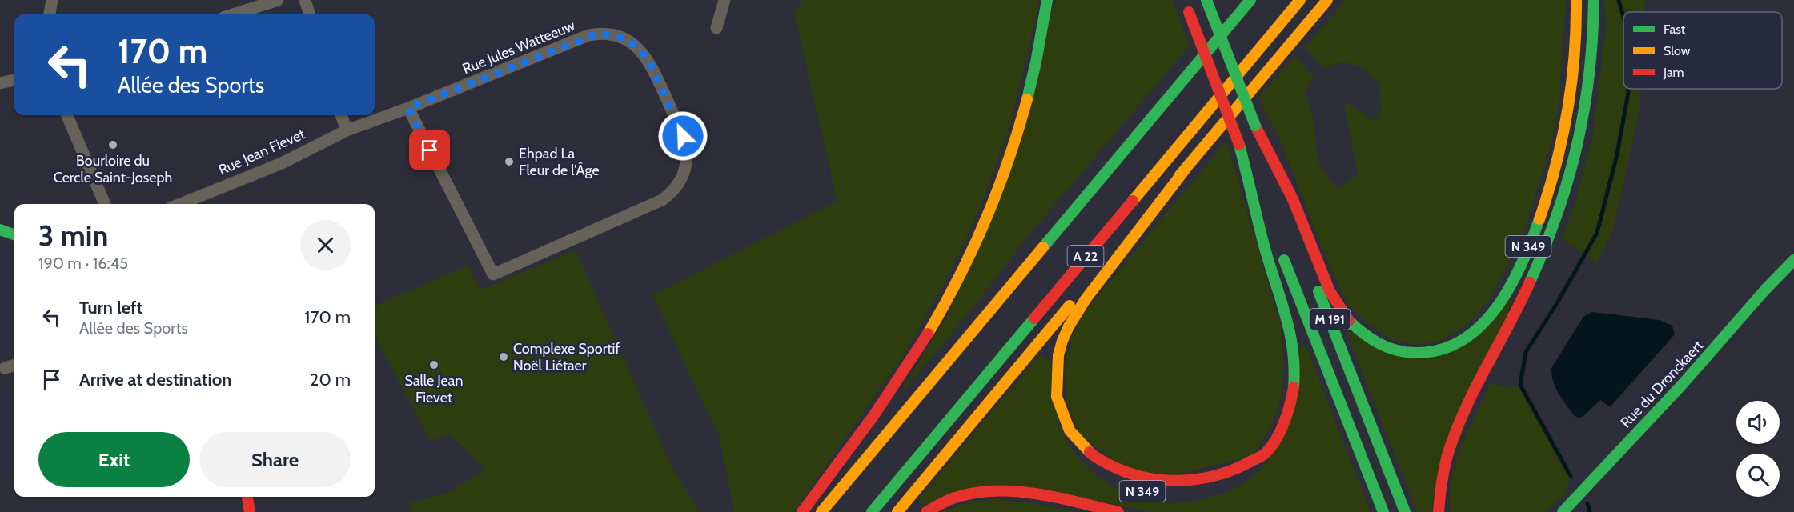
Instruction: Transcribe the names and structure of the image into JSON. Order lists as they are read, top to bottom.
{
  "streets": {
    "main road": [
      "N 349",
      "A 22",
      "M 191",
      "Rue du Dronckaert"
    ],
    "street": ["Rue Jules Watteeuw", "Rue Jean Fievet"]
  },
  "crossings": [
    ["Rue Jules Watteeuw", "Rue Jean Fievet"],
    ["N 349", "M 191"]
  ],
  "places": [
    "Bourloire du Cercle Saint-Joseph",
    "Ehpad La Fleur de l'Âge",
    "Complexe Sportif Noël Liétaer",
    "Salle Jean Fievet"
  ],
  "legend": ["Fast", "Slow", "Jam"],
  "page": {
    "turn": ["170 m", "Allée des Sports"],
    "heading": ["3 min", "190 m · 16:45"],
    "list": [
      {
        "name": "Turn left",
        "note": "Allée des Sports",
        "value": "170 m"
      },
      {
        "name": "Arrive at destination",
        "value": "20 m"
      }
    ],
    "buttons": ["Exit", "Share"]
  }
}
